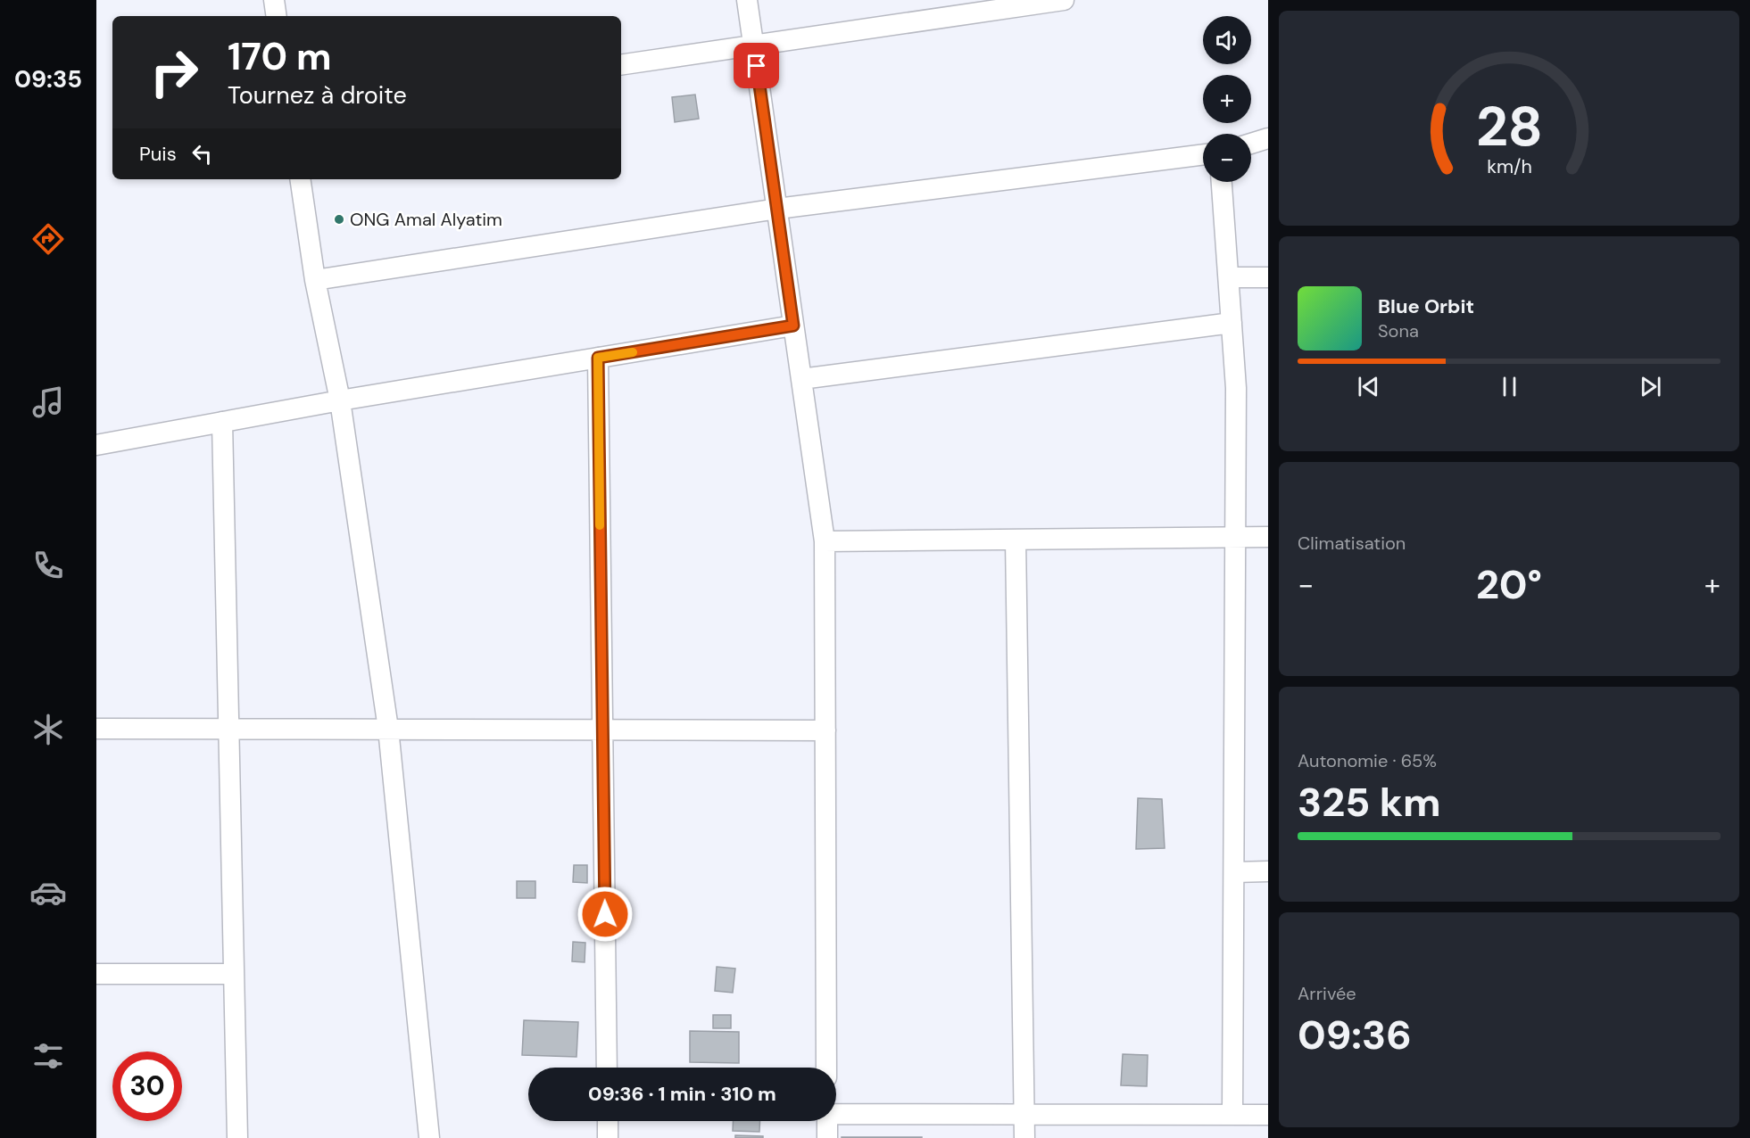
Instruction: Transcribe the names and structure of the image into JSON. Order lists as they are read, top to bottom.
{
  "places": ["ONG Amal Alyatim"],
  "page": {
    "tabs": "09:35",
    "map_buttons": ["+", "−"],
    "turn": ["170 m", "Tournez à droite"],
    "then": "Puis",
    "song": ["Blue Orbit", "Sona"],
    "tile": [
      "Climatisation",
      ["Autonomie · 65%", "325 km"],
      ["Arrivée", "09:36"]
    ],
    "heat": ["−", "20°", "+"],
    "limit": "30",
    "trip": "09:36 · 1 min · 310 m",
    "gauge": ["28", "km/h"]
  }
}
